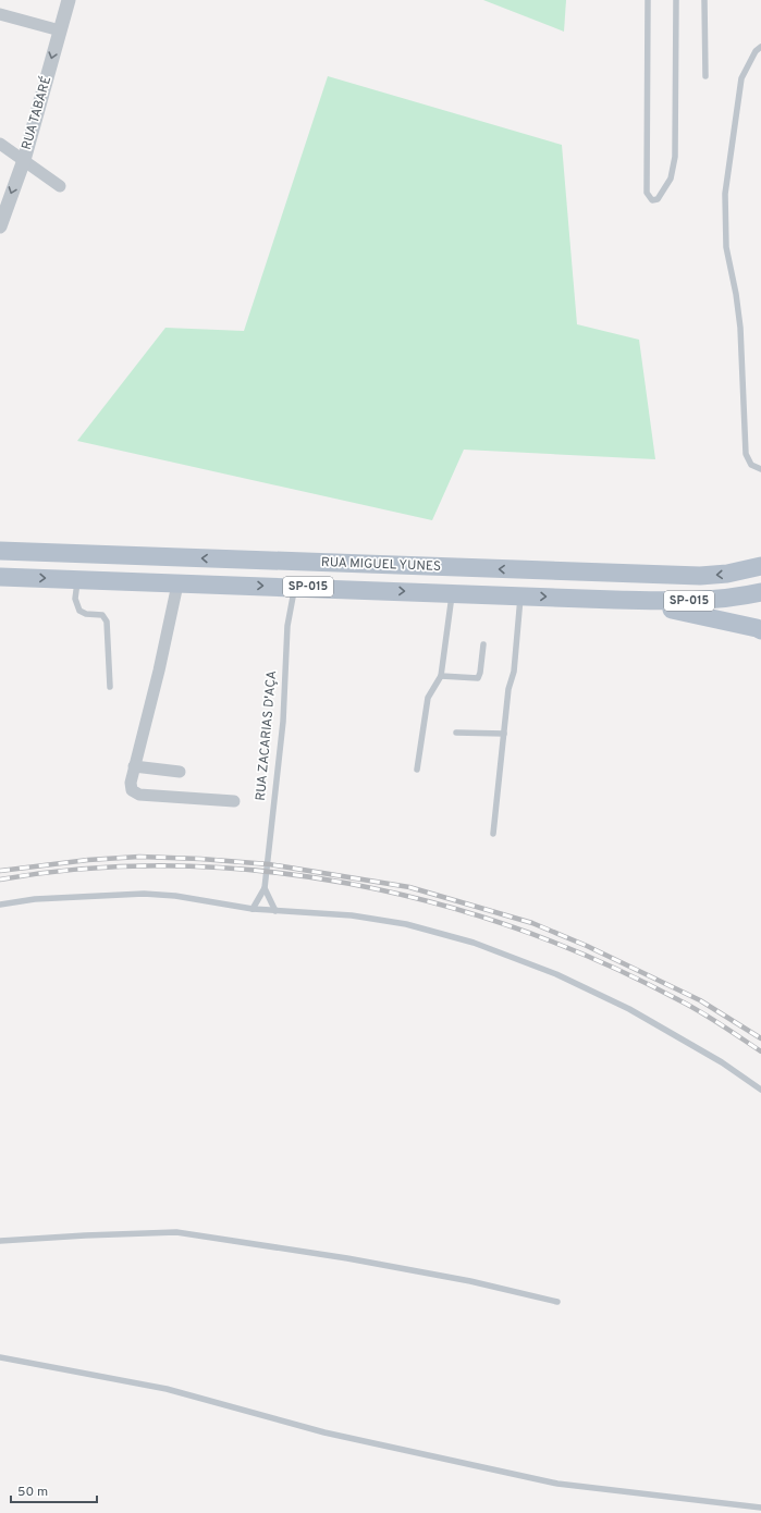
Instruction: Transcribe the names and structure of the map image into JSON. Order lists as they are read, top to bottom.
{
  "streets": {
    "main road": ["RUA MIGUEL YUNES", "SP-015"],
    "street": ["RUA TABARÉ"],
    "lane": ["RUA ZACARIAS D'AÇA"]
  },
  "crossings": [
    ["RUA MIGUEL YUNES", "RUA ZACARIAS D'AÇA"]
  ],
  "one_way": ["RUA TABARÉ"],
  "scale_bar": "50 m"
}
